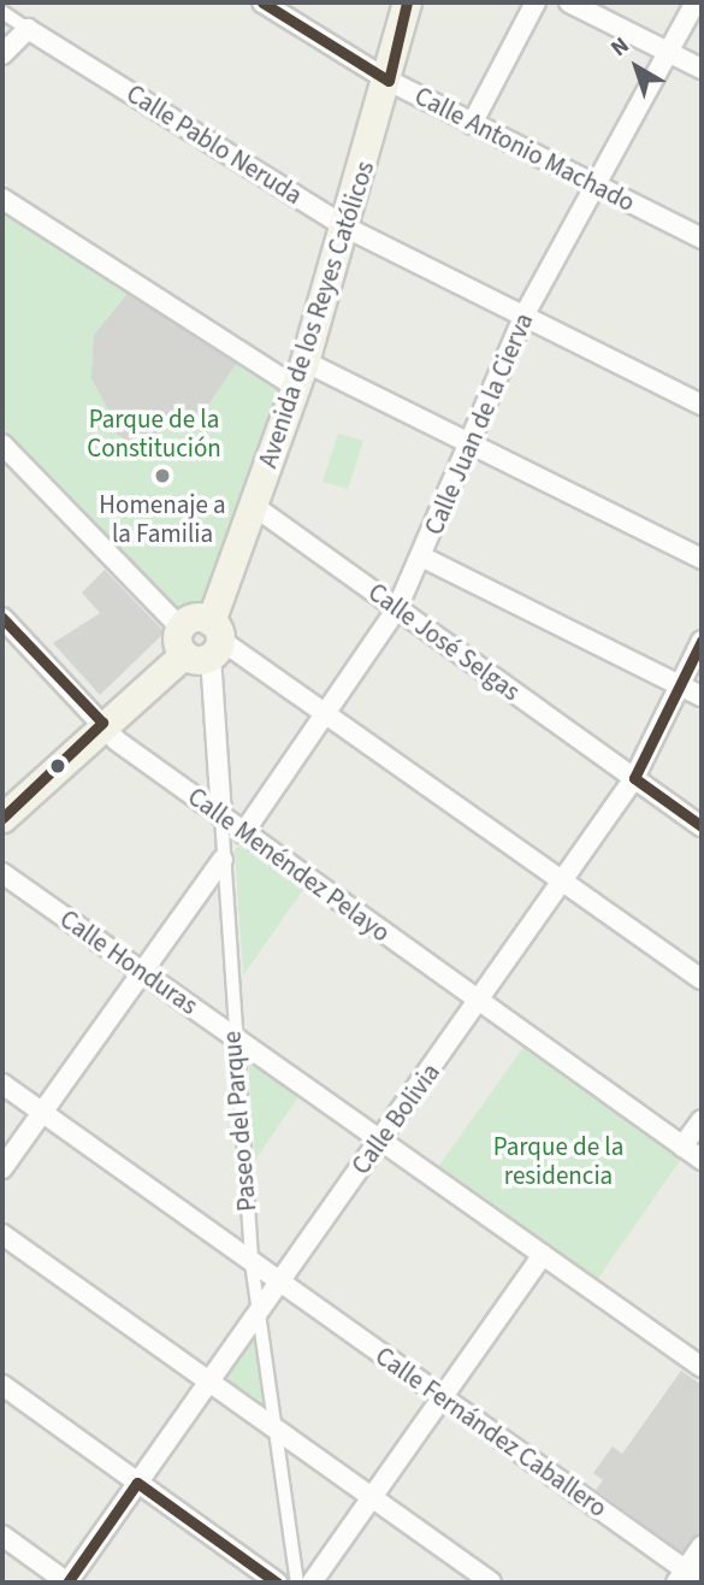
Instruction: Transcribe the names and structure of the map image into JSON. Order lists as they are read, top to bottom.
{
  "streets": {
    "main road": ["Avenida de los Reyes Católicos"],
    "street": [
      "Calle Pablo Neruda",
      "Calle Antonio Machado",
      "Calle Juan de la Cierva",
      "Calle José Selgas",
      "Calle Menéndez Pelayo",
      "Calle Honduras",
      "Calle Bolivia",
      "Paseo del Parque",
      "Calle Fernández Caballero"
    ]
  },
  "crossings": [
    ["Calle Pablo Neruda", "Avenida de los Reyes Católicos"],
    ["Calle Pablo Neruda", "Calle Juan de la Cierva"],
    ["Calle Antonio Machado", "Avenida de los Reyes Católicos"],
    ["Calle Antonio Machado", "Calle Juan de la Cierva"],
    ["Avenida de los Reyes Católicos", "Calle José Selgas"],
    ["Avenida de los Reyes Católicos", "Calle Menéndez Pelayo"],
    ["Avenida de los Reyes Católicos", "Paseo del Parque"],
    ["Calle Juan de la Cierva", "Calle José Selgas"],
    ["Calle Juan de la Cierva", "Calle Menéndez Pelayo"],
    ["Calle José Selgas", "Calle Bolivia"],
    ["Calle Menéndez Pelayo", "Calle Bolivia"],
    ["Calle Menéndez Pelayo", "Paseo del Parque"],
    ["Calle Honduras", "Calle Bolivia"],
    ["Calle Honduras", "Paseo del Parque"],
    ["Calle Bolivia", "Paseo del Parque"],
    ["Calle Bolivia", "Calle Fernández Caballero"],
    ["Paseo del Parque", "Calle Fernández Caballero"]
  ],
  "parks": ["Parque de la Constitución", "Parque de la residencia"],
  "places": ["Homenaje a la Familia"],
  "north": "top left"
}
